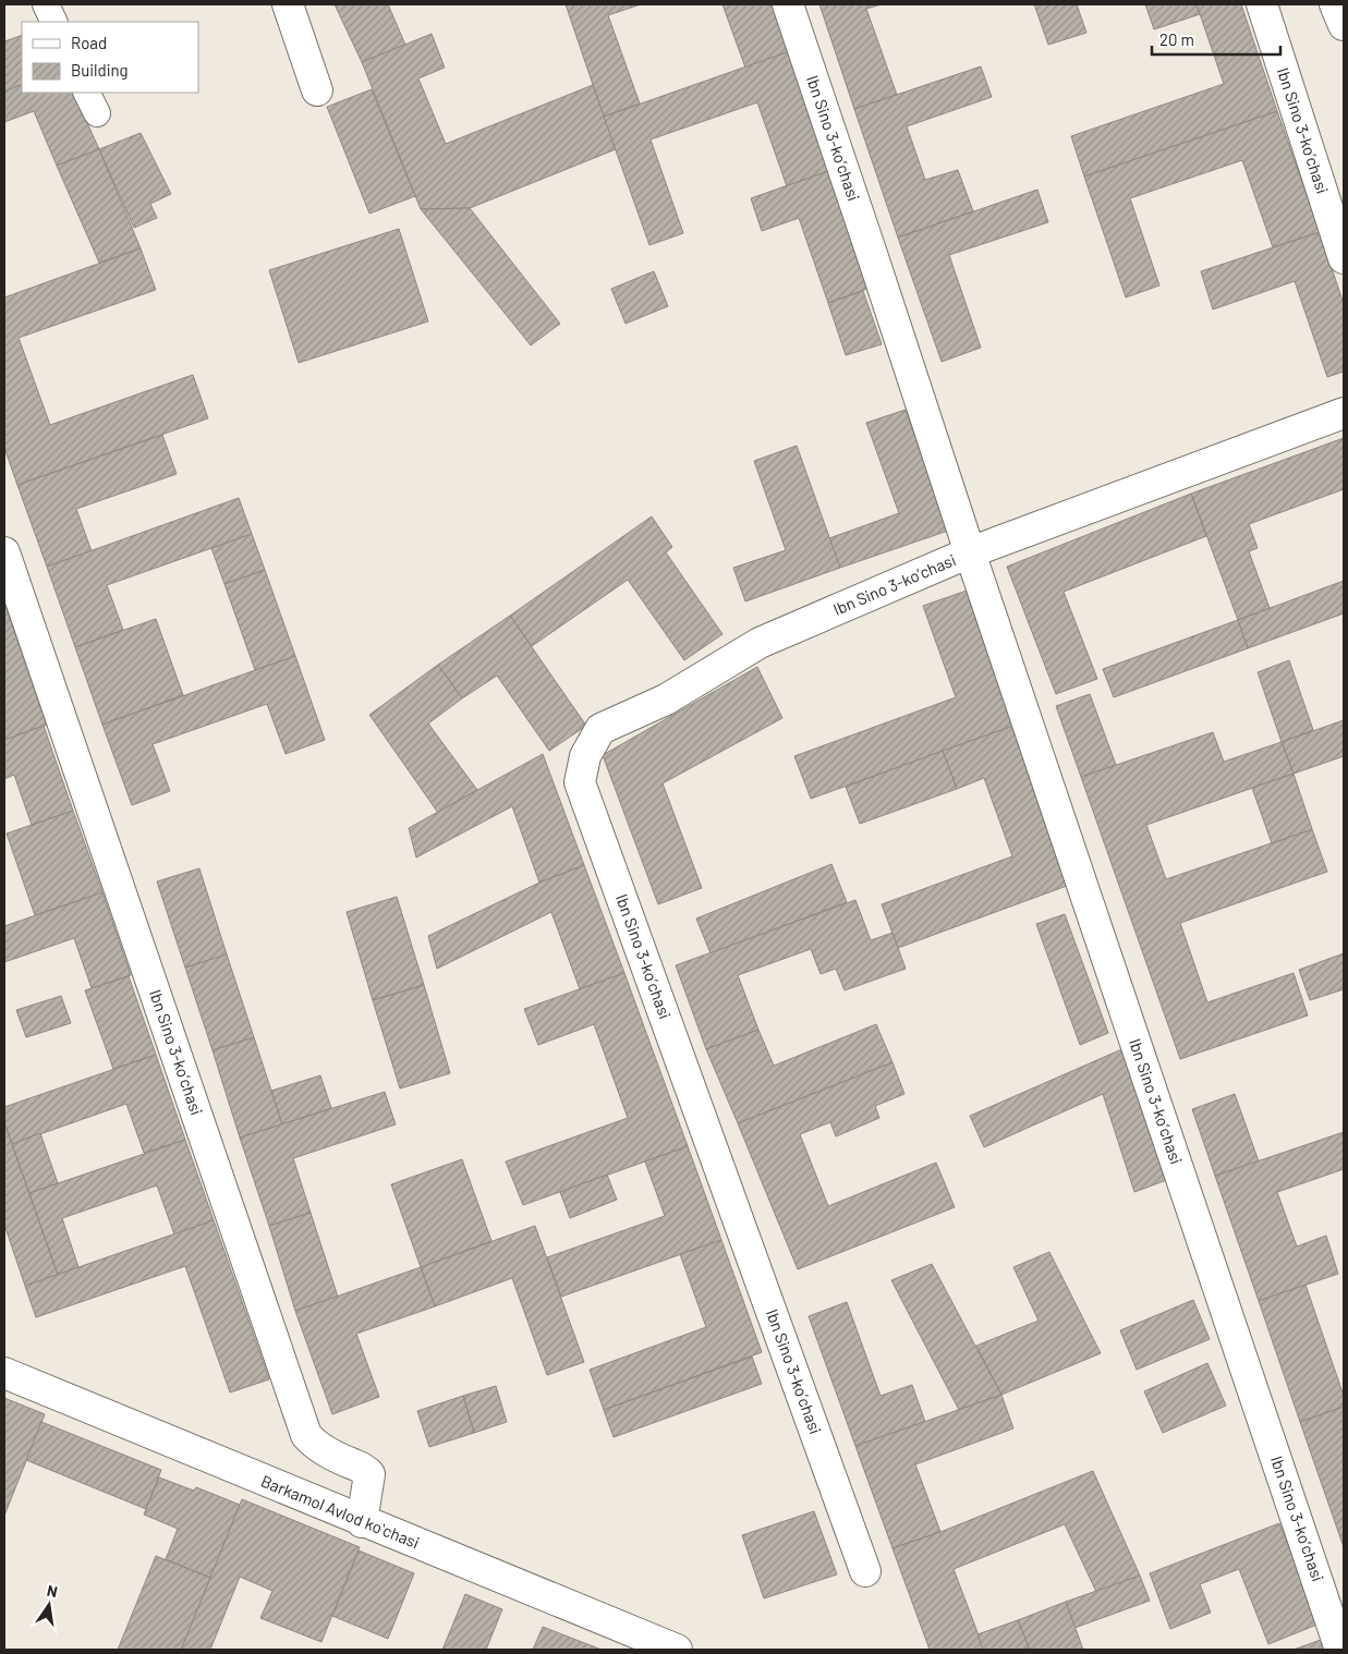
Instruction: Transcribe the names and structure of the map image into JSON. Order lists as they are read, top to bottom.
{
  "streets": {
    "street": ["Ibn Sino 3-koʼchasi", "Barkamol Avlod koʻchasi"]
  },
  "crossings": [
    ["Ibn Sino 3-koʼchasi", "Barkamol Avlod koʻchasi"]
  ],
  "legend": ["Road", "Building"],
  "scale_bar": "20 m",
  "north": "top"
}
